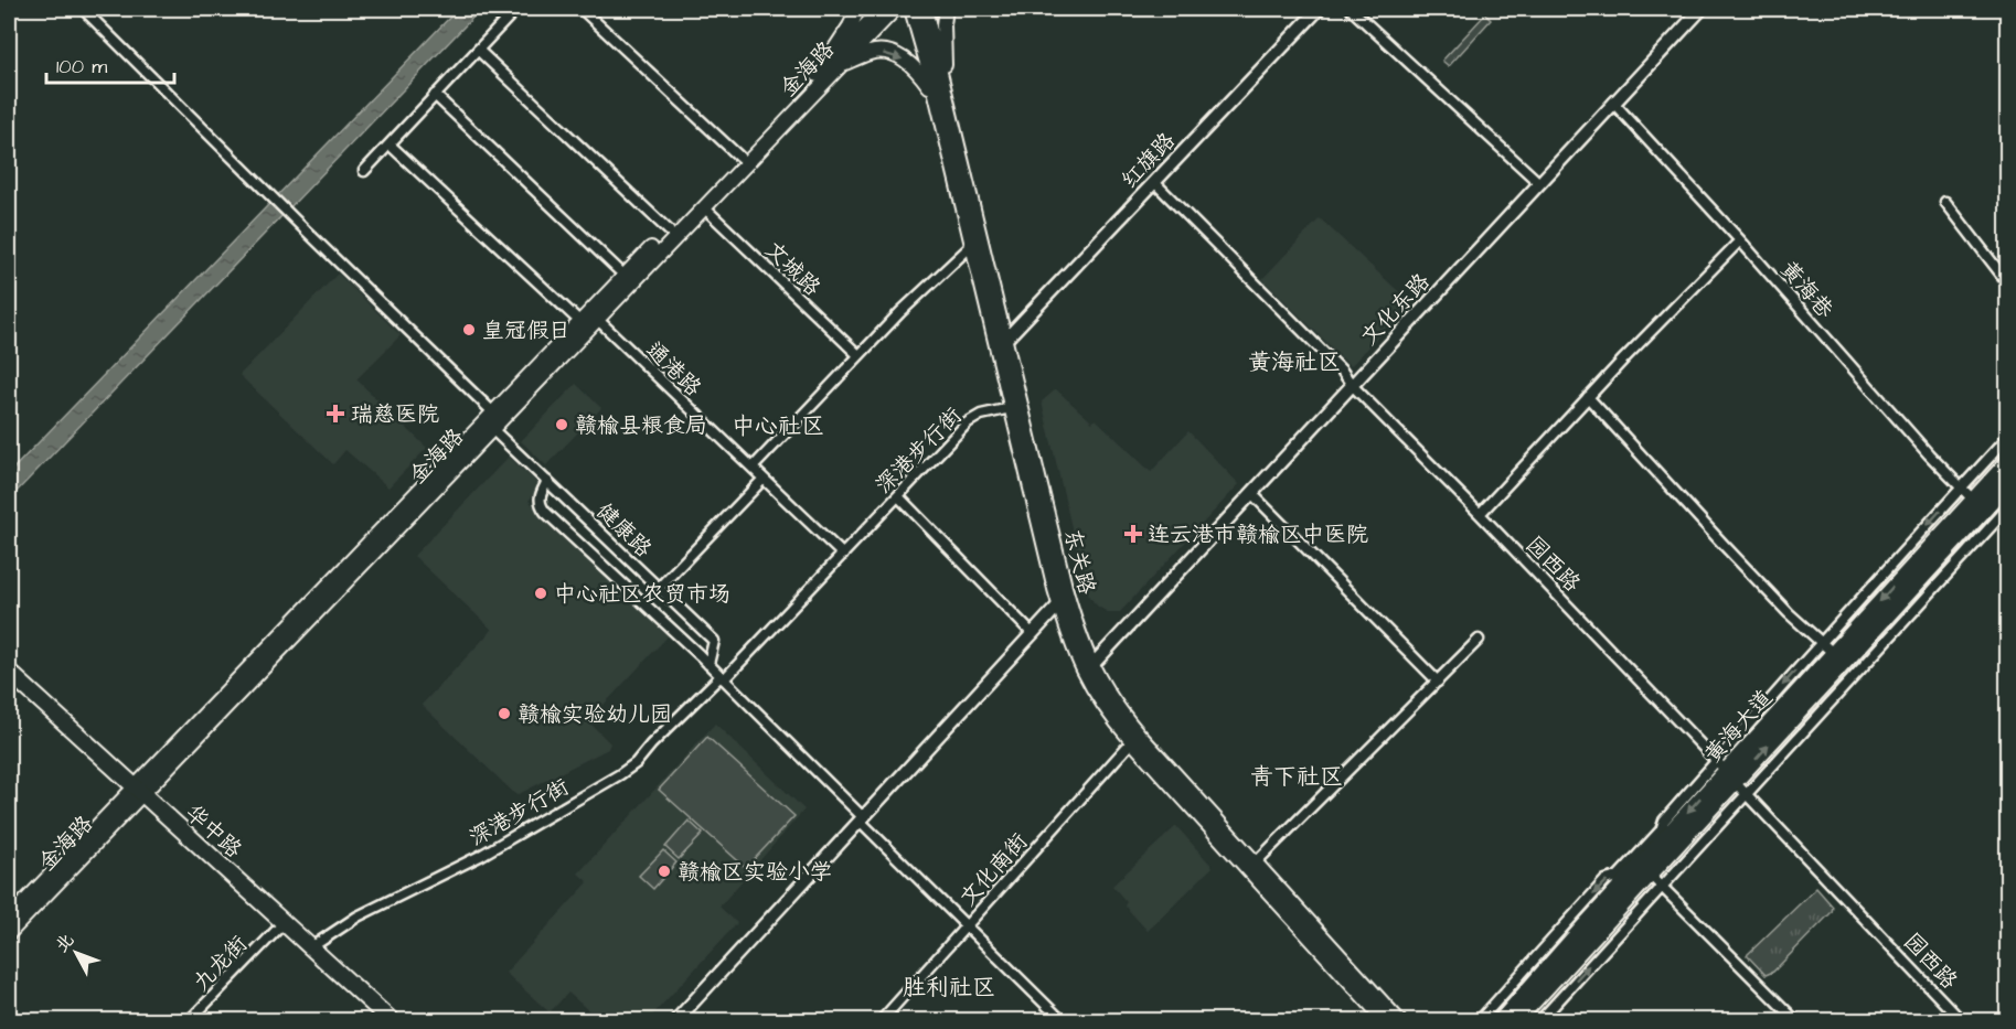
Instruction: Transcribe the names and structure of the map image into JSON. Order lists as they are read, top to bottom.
{
  "streets": {
    "main road": [
      "金海路",
      "东关路",
      "黄海大道",
      "华中路"
    ],
    "street": [
      "红旗路",
      "文城路",
      "黄海巷",
      "文化东路",
      "通港路",
      "深港步行街",
      "健康路",
      "园西路",
      "文化南街",
      "九龙街"
    ]
  },
  "crossings": [
    ["金海路", "文城路"],
    ["金海路", "通港路"],
    ["金海路", "健康路"],
    ["金海路", "华中路"],
    ["红旗路", "东关路"],
    ["红旗路", "园西路"],
    ["黄海巷", "文化东路"],
    ["黄海巷", "黄海大道"],
    ["文化东路", "东关路"],
    ["文化东路", "园西路"],
    ["通港路", "深港步行街"],
    ["深港步行街", "东关路"],
    ["深港步行街", "华中路"],
    ["东关路", "文化南街"],
    ["园西路", "黄海大道"],
    ["华中路", "九龙街"]
  ],
  "districts": [
    "黄海社区",
    "中心社区",
    "青下社区",
    "胜利社区"
  ],
  "places": {
    "other": [
      "皇冠假日",
      "赣榆县粮食局",
      "中心社区农贸市场",
      "赣榆实验幼儿园",
      "赣榆区实验小学"
    ],
    "health": ["瑞慈医院", "连云港市赣榆区中医院"]
  },
  "scale_bar": "100 m",
  "north": "top left"
}
